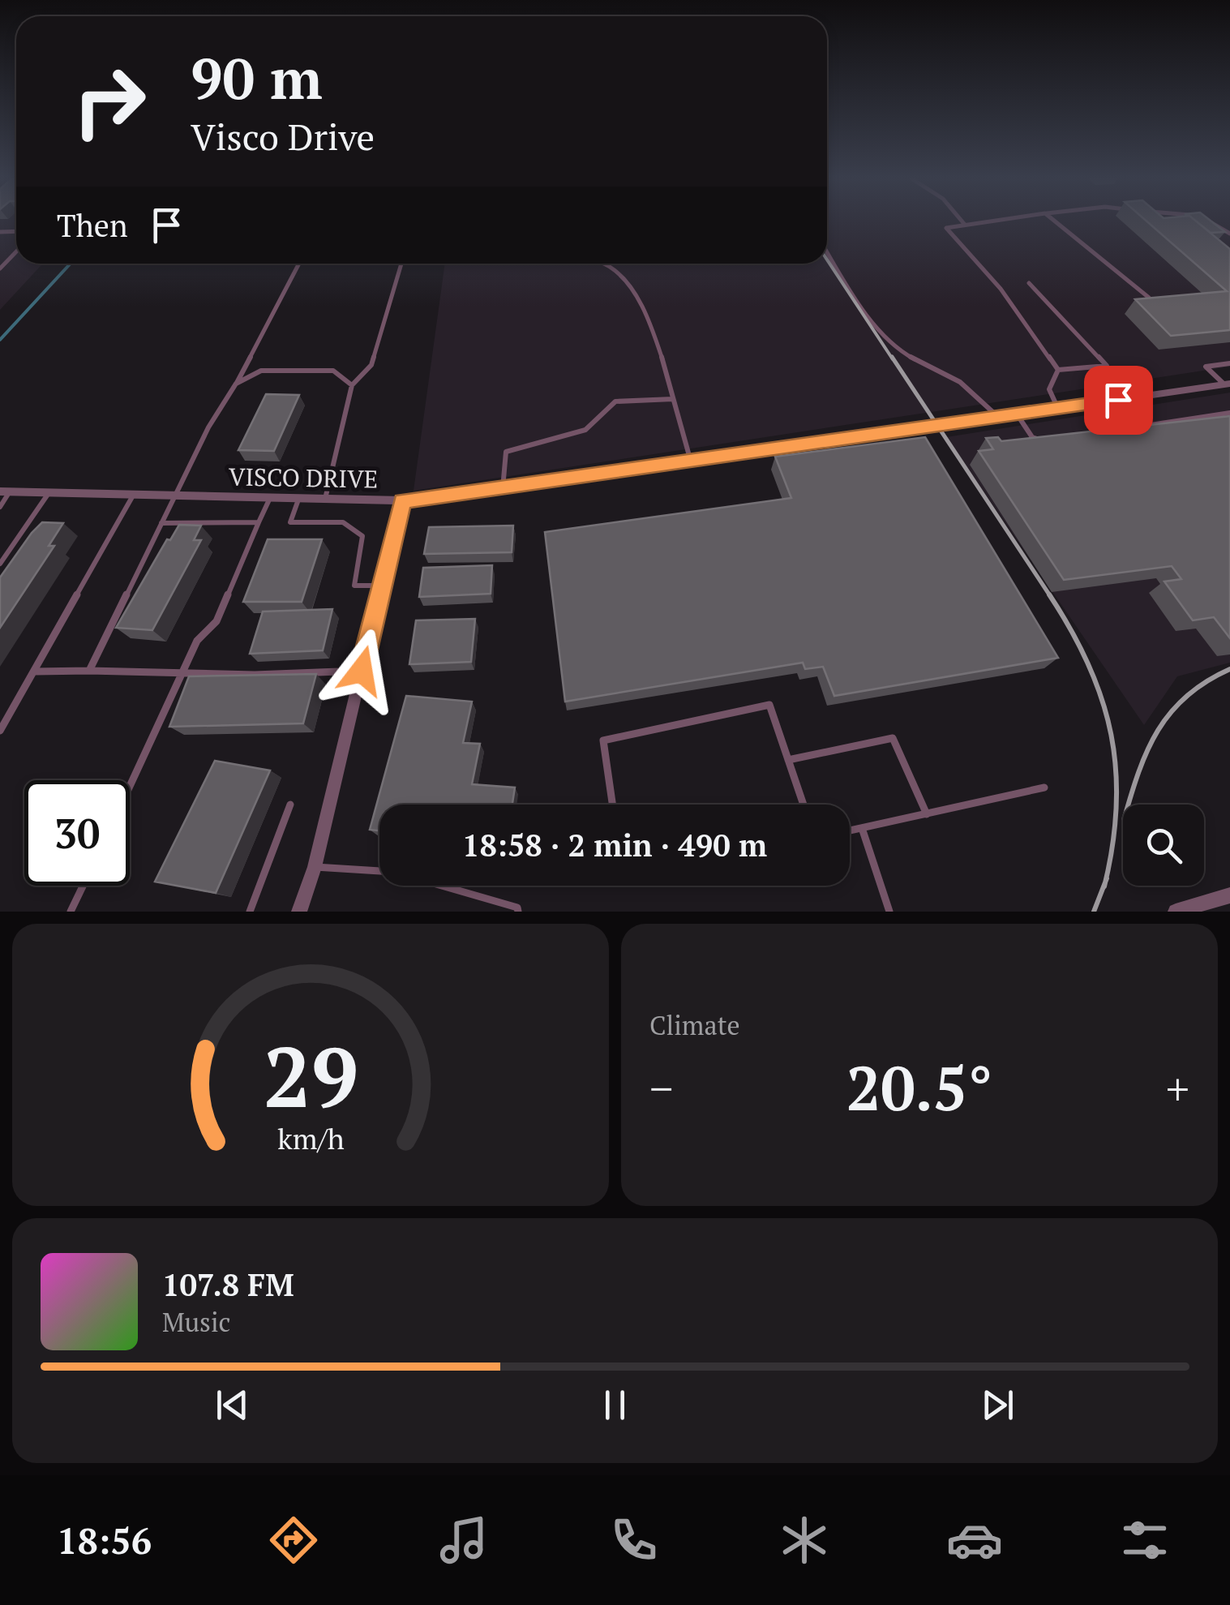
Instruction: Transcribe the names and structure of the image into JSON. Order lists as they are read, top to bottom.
{
  "streets": {
    "street": ["VISCO DRIVE"]
  },
  "page": {
    "turn": ["90 m", "Visco Drive"],
    "then": "Then",
    "limit": "30",
    "trip": "18:58 · 2 min · 490 m",
    "tile": "Climate",
    "heat": ["−", "20.5°", "+"],
    "song": ["107.8 FM", "Music"],
    "tabs": "18:56",
    "gauge": ["29", "km/h"]
  }
}
